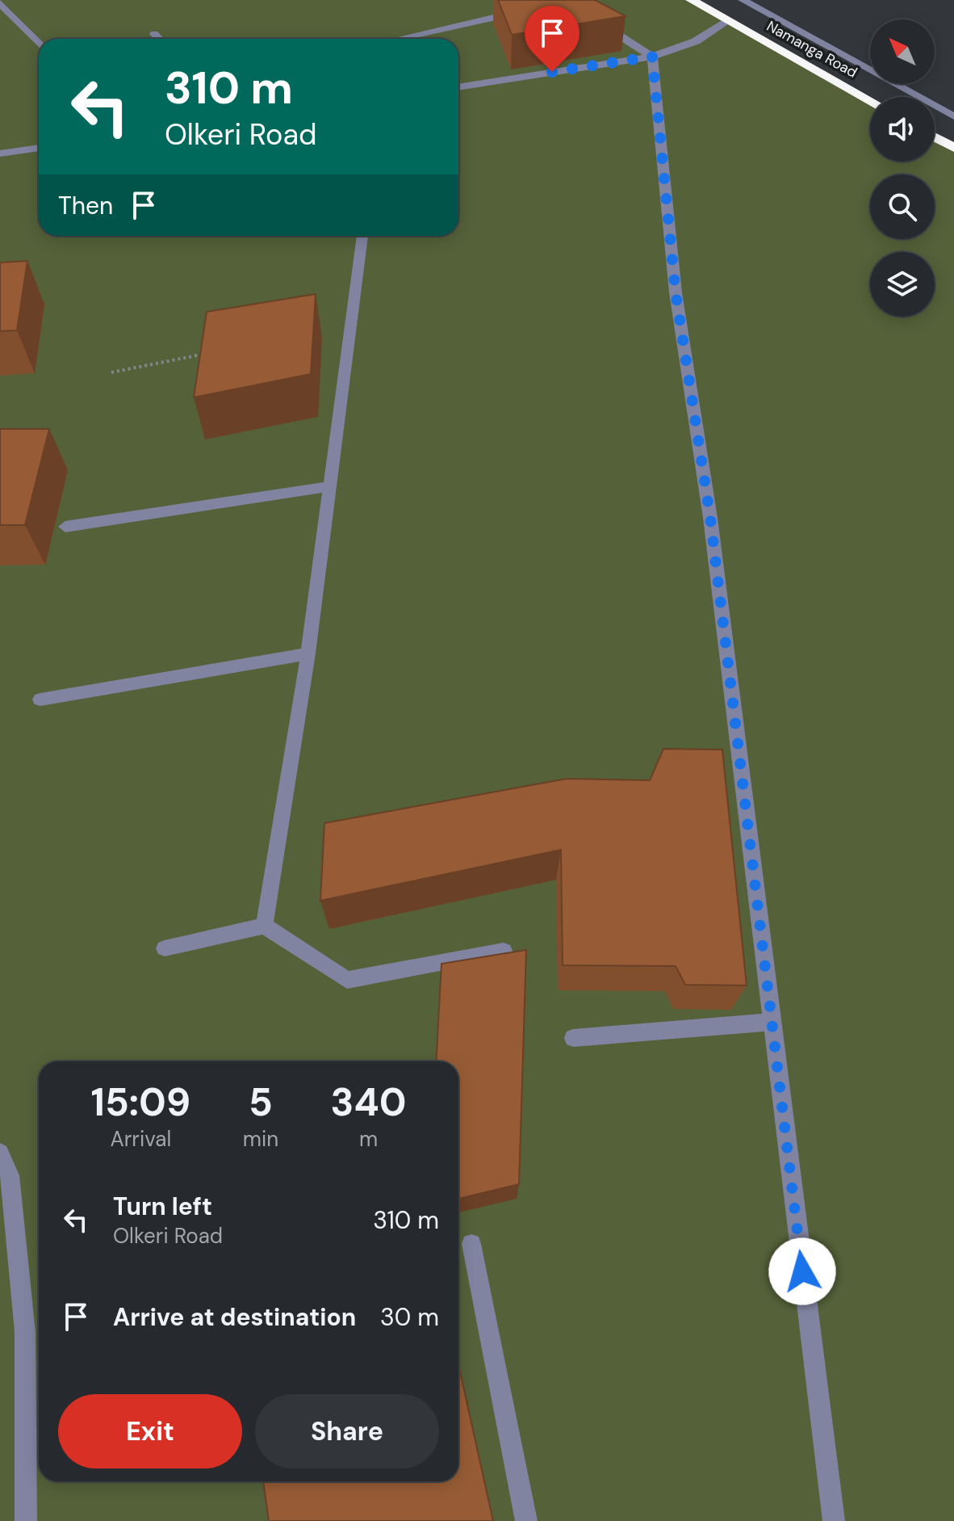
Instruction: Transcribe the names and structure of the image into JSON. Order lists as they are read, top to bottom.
{
  "streets": {
    "highway": ["Namanga Road"]
  },
  "north": "top left",
  "page": {
    "turn": ["310 m", "Olkeri Road"],
    "then": "Then",
    "eta": [
      "15:09",
      "Arrival",
      "5",
      "min",
      "340",
      "m"
    ],
    "list": [
      {
        "name": "Turn left",
        "note": "Olkeri Road",
        "value": "310 m"
      },
      {
        "name": "Arrive at destination",
        "value": "30 m"
      }
    ],
    "buttons": ["Exit", "Share"]
  }
}
